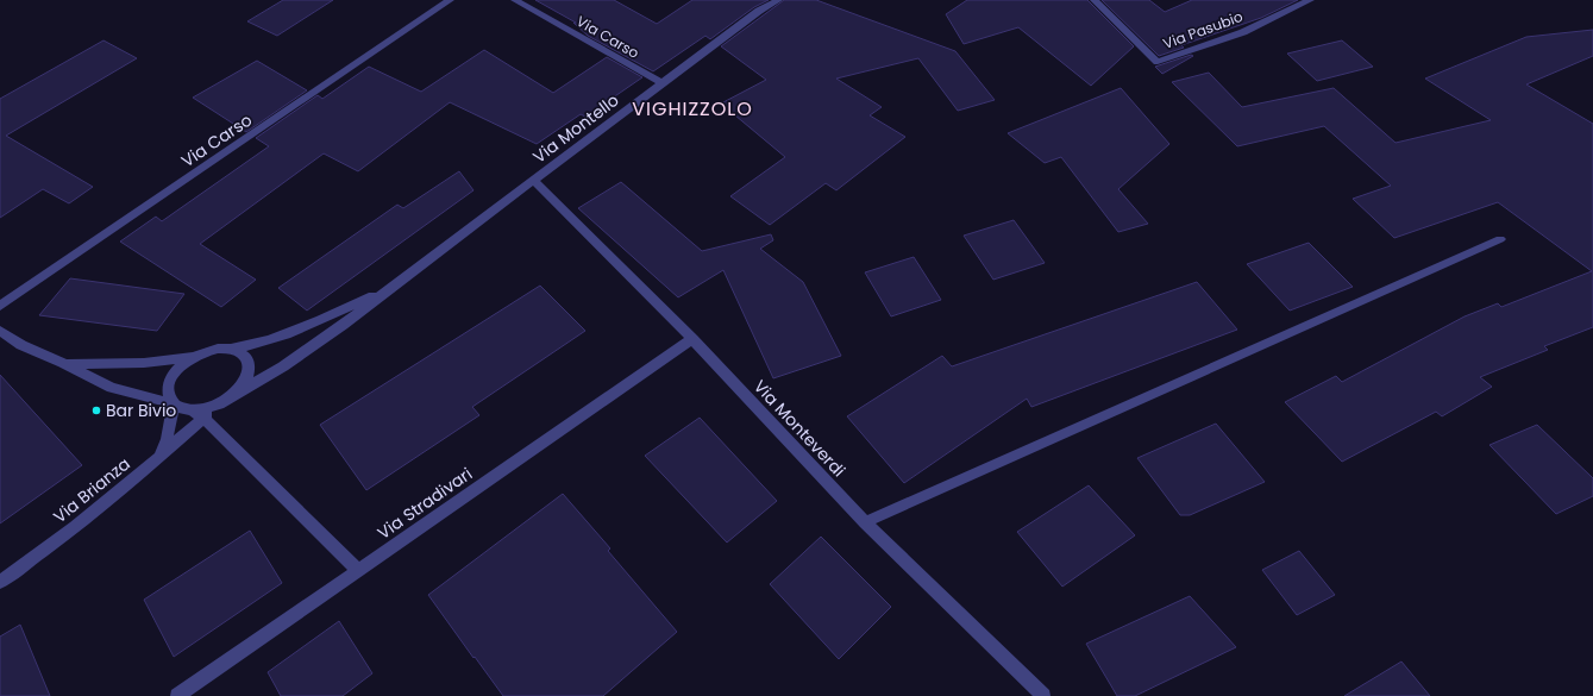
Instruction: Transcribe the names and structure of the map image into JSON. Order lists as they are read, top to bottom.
{
  "streets": {
    "street": [
      "Via Pasubio",
      "Via Carso",
      "Via Montello",
      "Via Monteverdi",
      "Via Brianza",
      "Via Stradivari"
    ]
  },
  "crossings": [
    ["Via Carso", "Via Montello"],
    ["Via Montello", "Via Monteverdi"],
    ["Via Montello", "Via Brianza"],
    ["Via Monteverdi", "Via Stradivari"]
  ],
  "districts": ["VIGHIZZOLO"],
  "places": ["Bar Bivio"]
}
